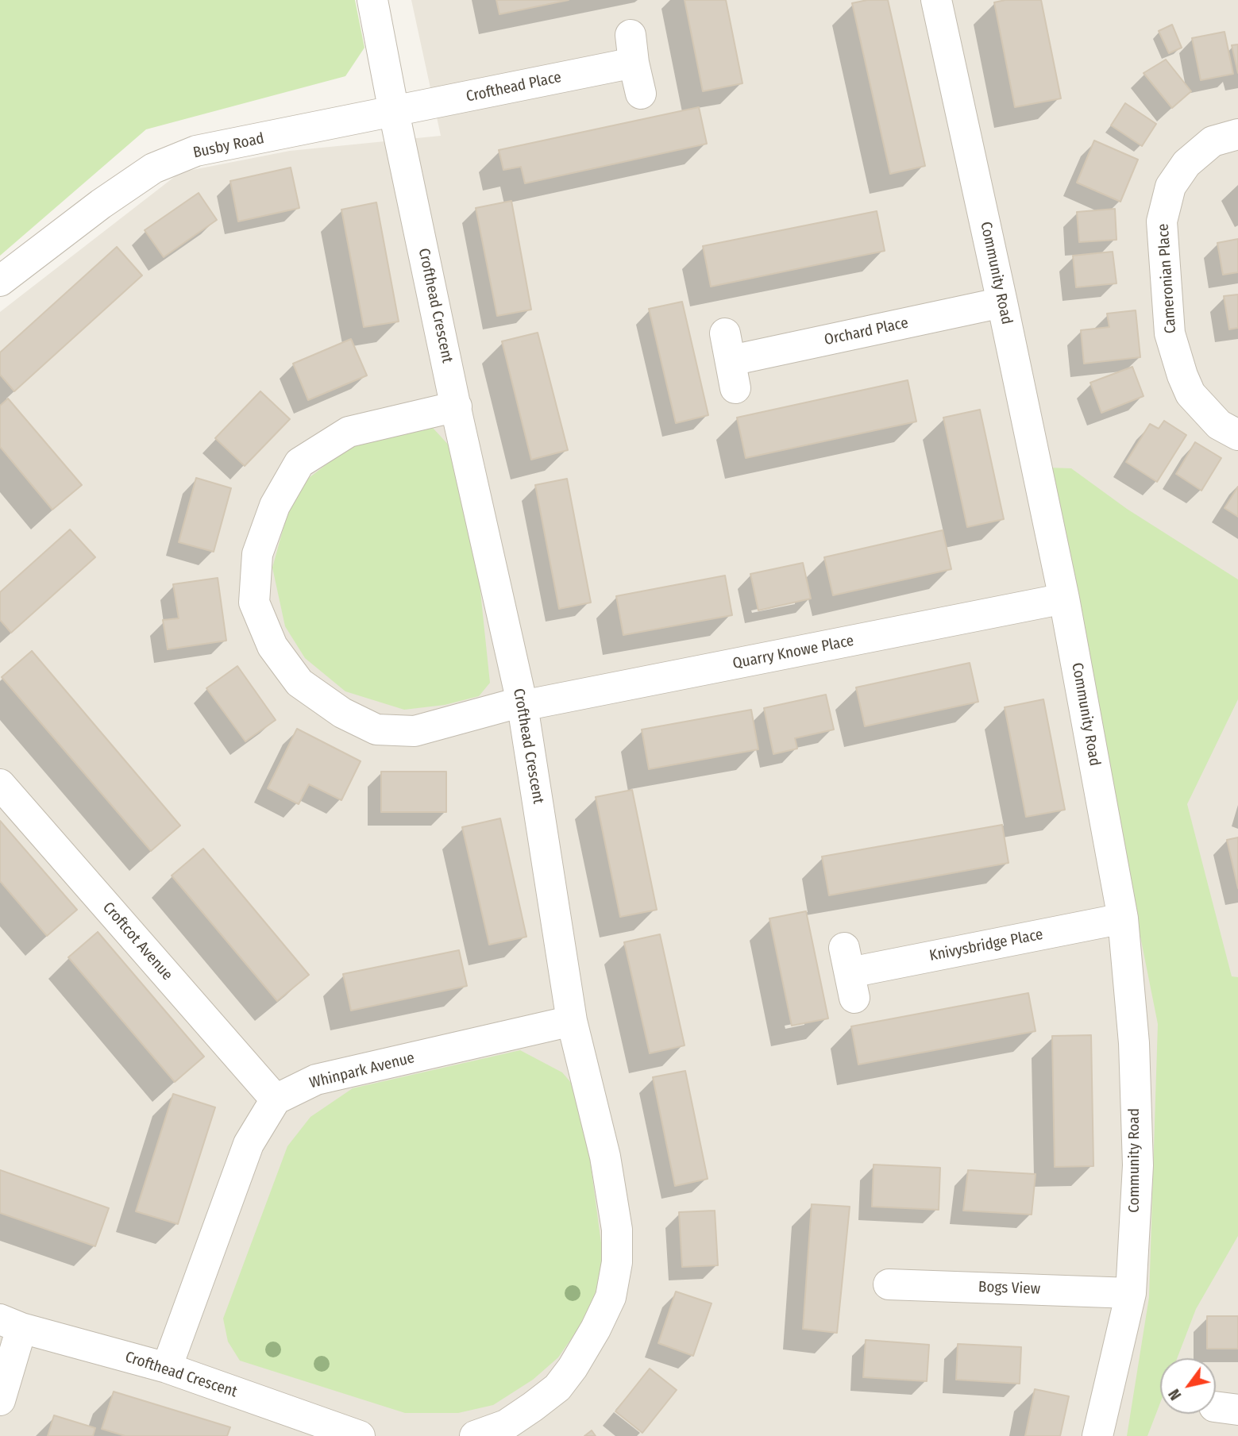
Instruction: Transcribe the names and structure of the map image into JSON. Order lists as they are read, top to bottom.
{
  "streets": {
    "street": [
      "Crofthead Place",
      "Busby Road",
      "Community Road",
      "Cameronian Place",
      "Crofthead Crescent",
      "Orchard Place",
      "Quarry Knowe Place",
      "Croftcot Avenue",
      "Knivysbridge Place",
      "Whinpark Avenue",
      "Bogs View"
    ]
  },
  "crossings": [
    ["Crofthead Place", "Busby Road"],
    ["Crofthead Place", "Crofthead Crescent"],
    ["Busby Road", "Crofthead Crescent"],
    ["Community Road", "Orchard Place"],
    ["Community Road", "Quarry Knowe Place"],
    ["Community Road", "Knivysbridge Place"],
    ["Community Road", "Bogs View"],
    ["Crofthead Crescent", "Quarry Knowe Place"],
    ["Crofthead Crescent", "Whinpark Avenue"],
    ["Croftcot Avenue", "Whinpark Avenue"]
  ],
  "north": "bottom left"
}
